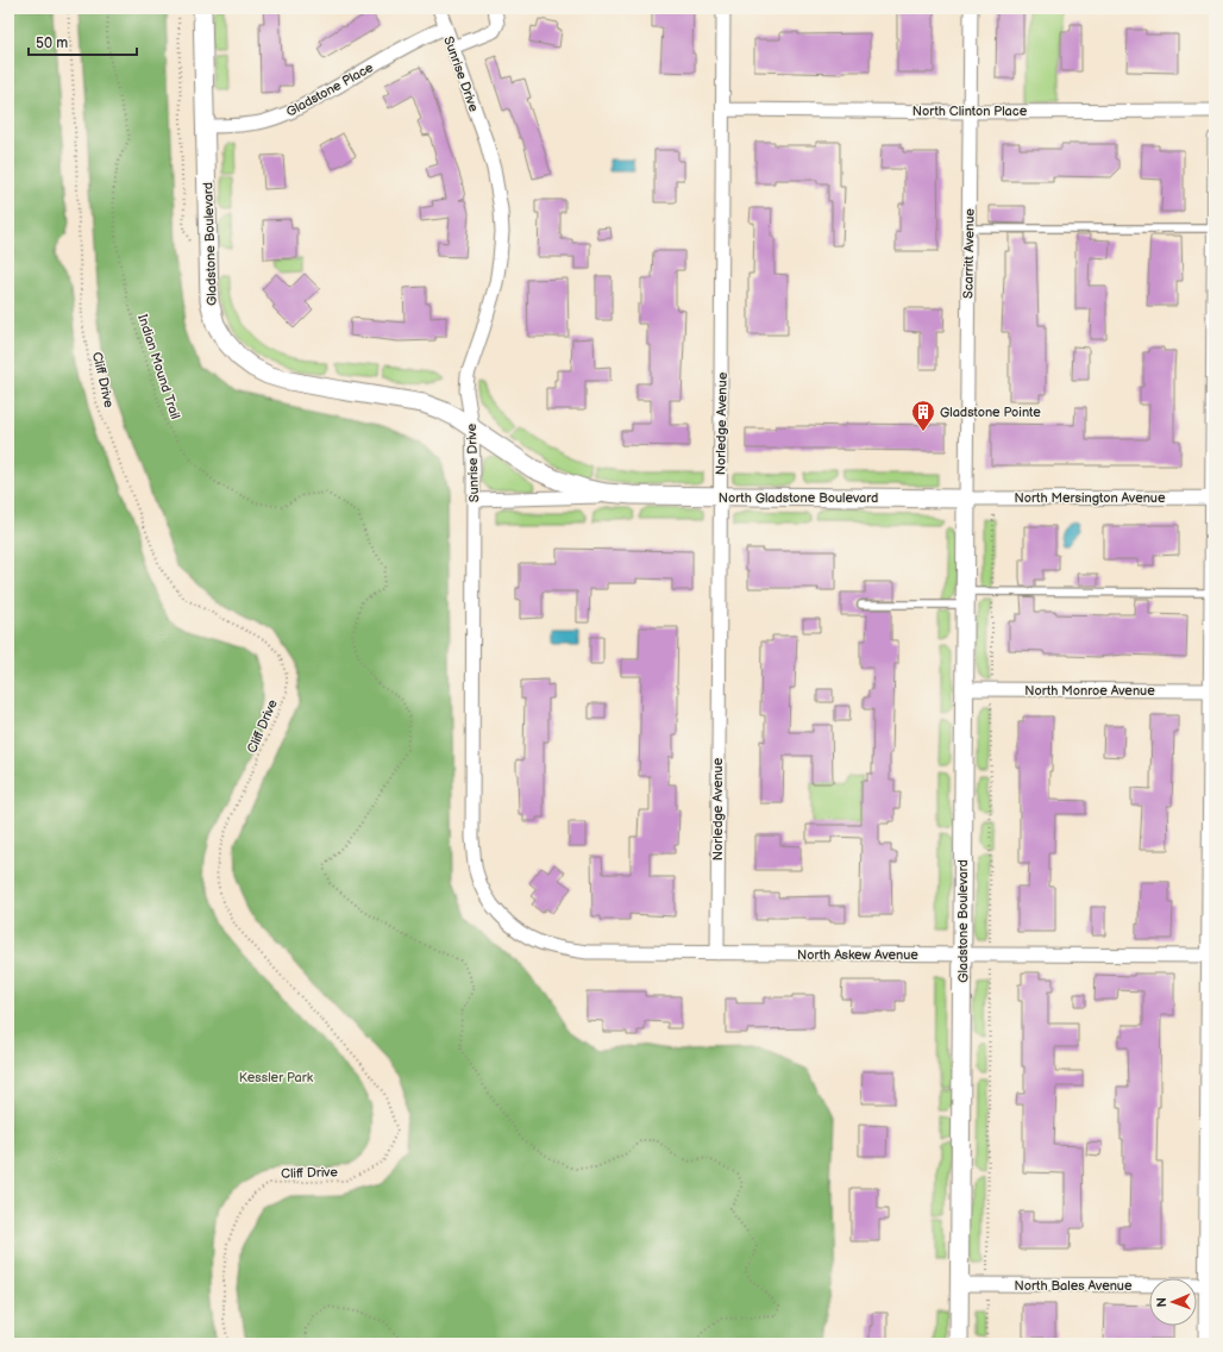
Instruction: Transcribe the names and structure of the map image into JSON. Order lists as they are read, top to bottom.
{
  "streets": {
    "street": [
      "Sunrise Drive",
      "Gladstone Place",
      "North Clinton Place",
      "Gladstone Boulevard",
      "Scarritt Avenue",
      "Norledge Avenue",
      "North Gladstone Boulevard",
      "North Mersington Avenue",
      "North Monroe Avenue",
      "North Askew Avenue",
      "North Bales Avenue"
    ],
    "path": ["Indian Mound Trail", "Cliff Drive"]
  },
  "crossings": [
    ["Sunrise Drive", "Gladstone Place"],
    ["Sunrise Drive", "Gladstone Boulevard"],
    ["Sunrise Drive", "North Gladstone Boulevard"],
    ["Sunrise Drive", "North Askew Avenue"],
    ["Gladstone Place", "Gladstone Boulevard"],
    ["North Clinton Place", "Scarritt Avenue"],
    ["North Clinton Place", "Norledge Avenue"],
    ["Gladstone Boulevard", "Scarritt Avenue"],
    ["Gladstone Boulevard", "North Gladstone Boulevard"],
    ["Gladstone Boulevard", "North Mersington Avenue"],
    ["Gladstone Boulevard", "North Monroe Avenue"],
    ["Gladstone Boulevard", "North Askew Avenue"],
    ["Gladstone Boulevard", "North Bales Avenue"],
    ["Scarritt Avenue", "North Gladstone Boulevard"],
    ["Scarritt Avenue", "North Mersington Avenue"],
    ["Norledge Avenue", "North Gladstone Boulevard"],
    ["Norledge Avenue", "North Askew Avenue"],
    ["North Gladstone Boulevard", "North Mersington Avenue"]
  ],
  "parks": ["Kessler Park"],
  "places": {
    "building": ["Gladstone Pointe"]
  },
  "scale_bar": "50 m",
  "north": "left"
}
